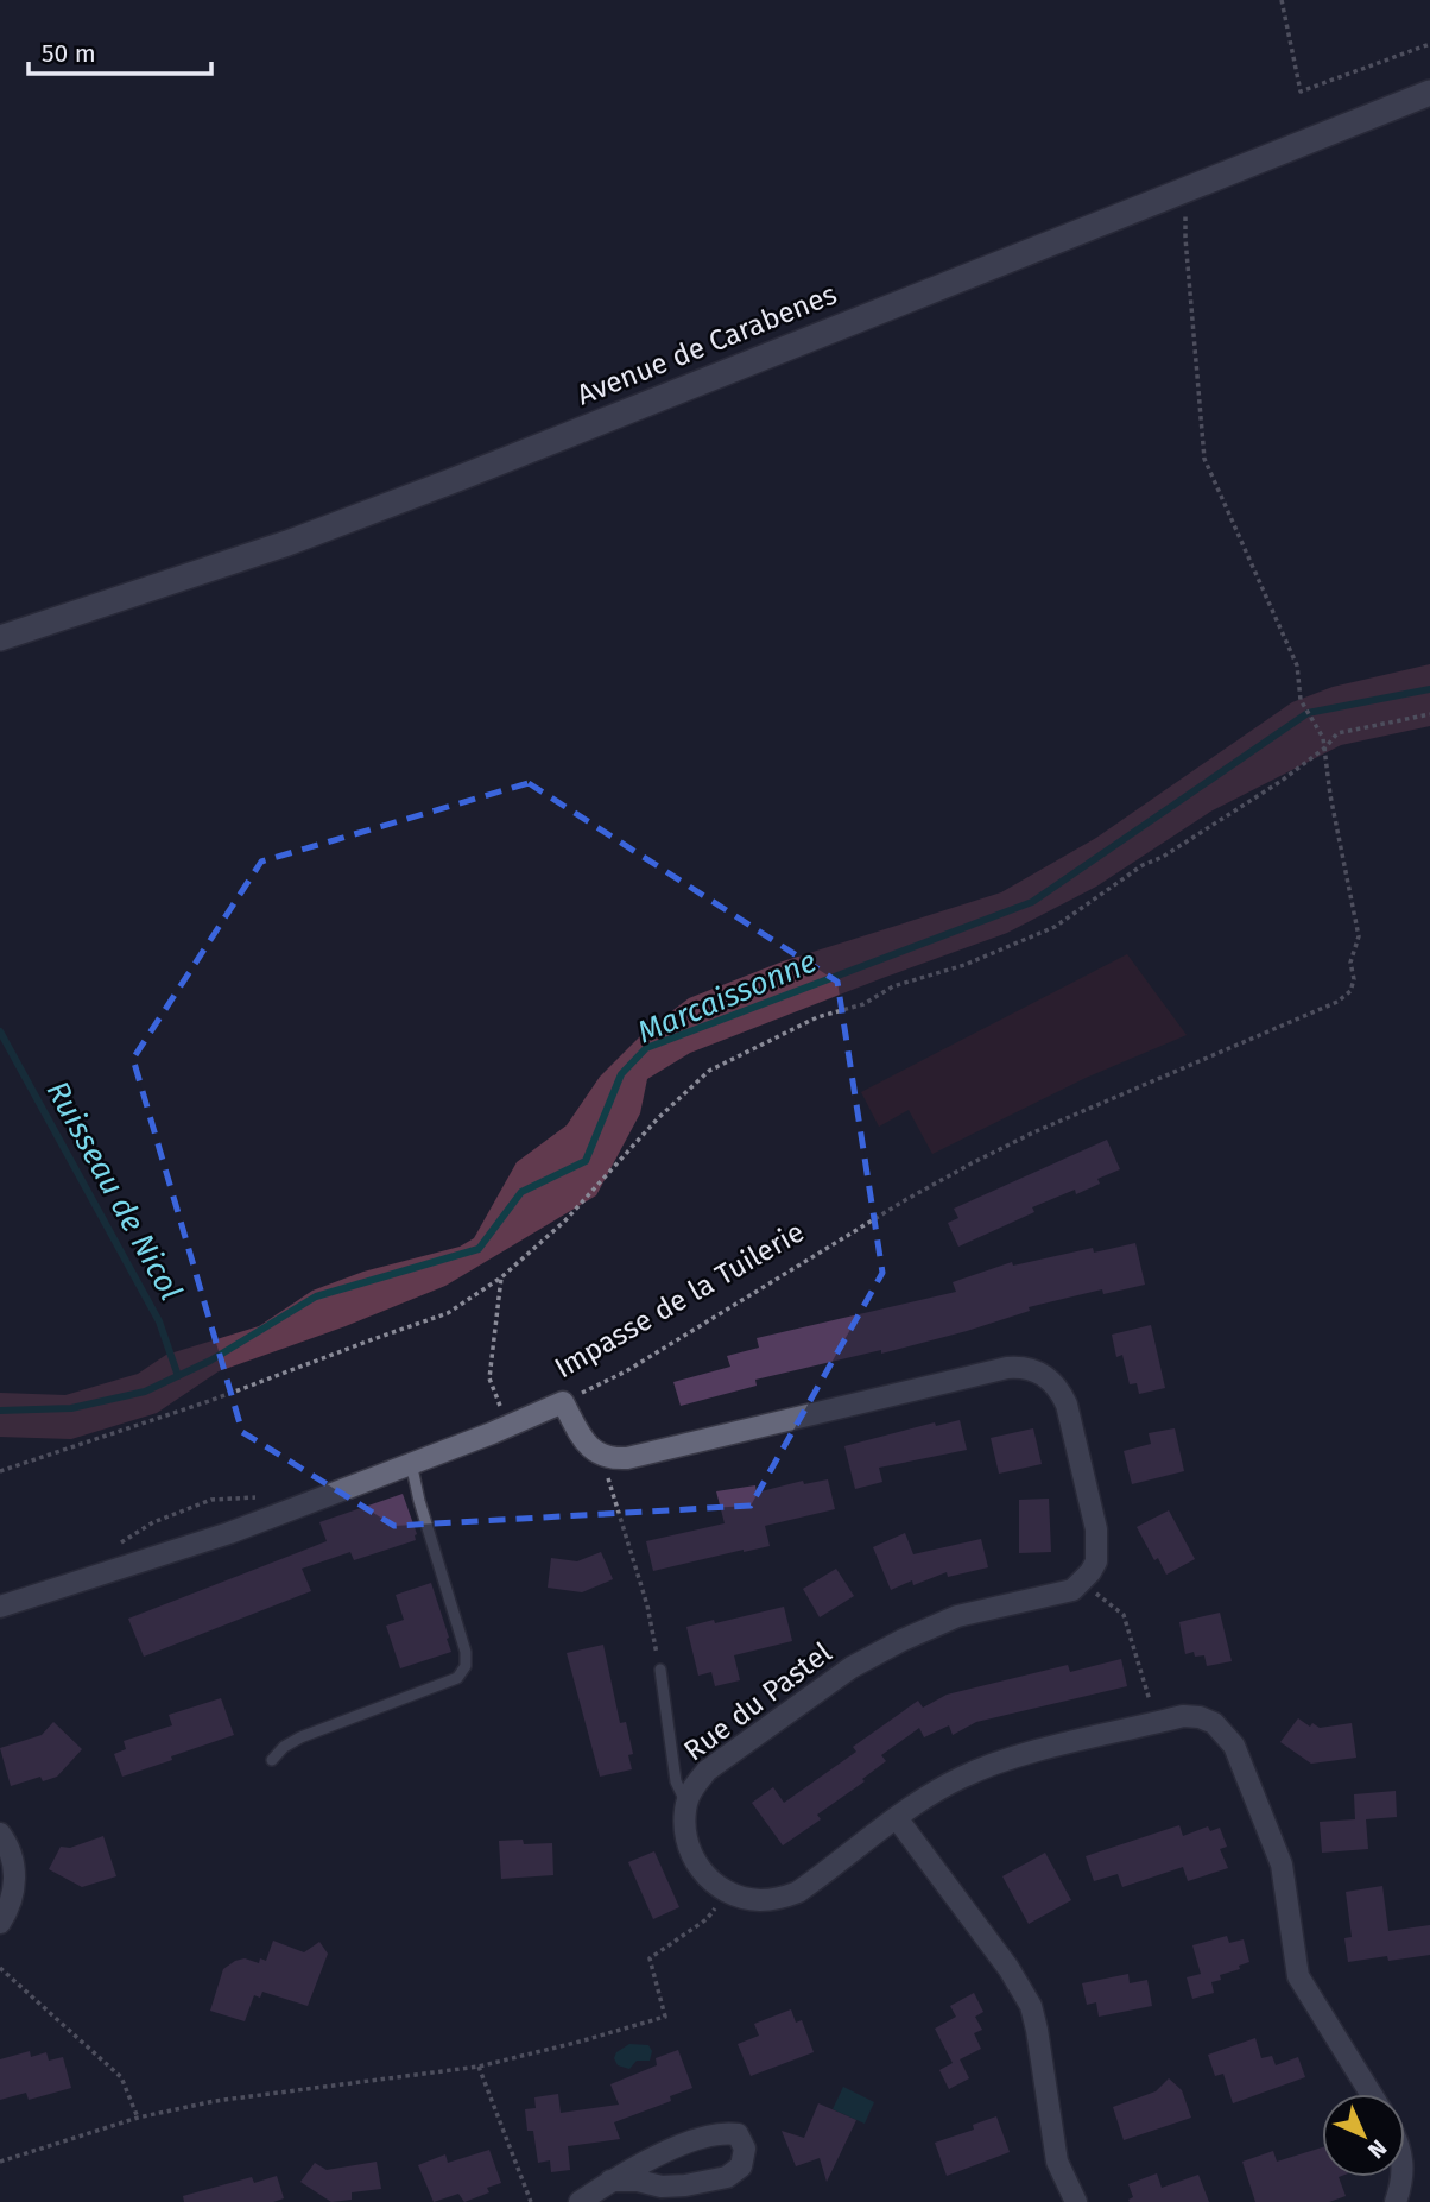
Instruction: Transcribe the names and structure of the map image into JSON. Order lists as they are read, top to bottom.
{
  "streets": {
    "street": ["Avenue de Carabenes", "Impasse de la Tuilerie", "Rue du Pastel"]
  },
  "water": ["Marcaissonne", "Ruisseau de Nicol"],
  "scale_bar": "50 m",
  "north": "bottom right"
}
